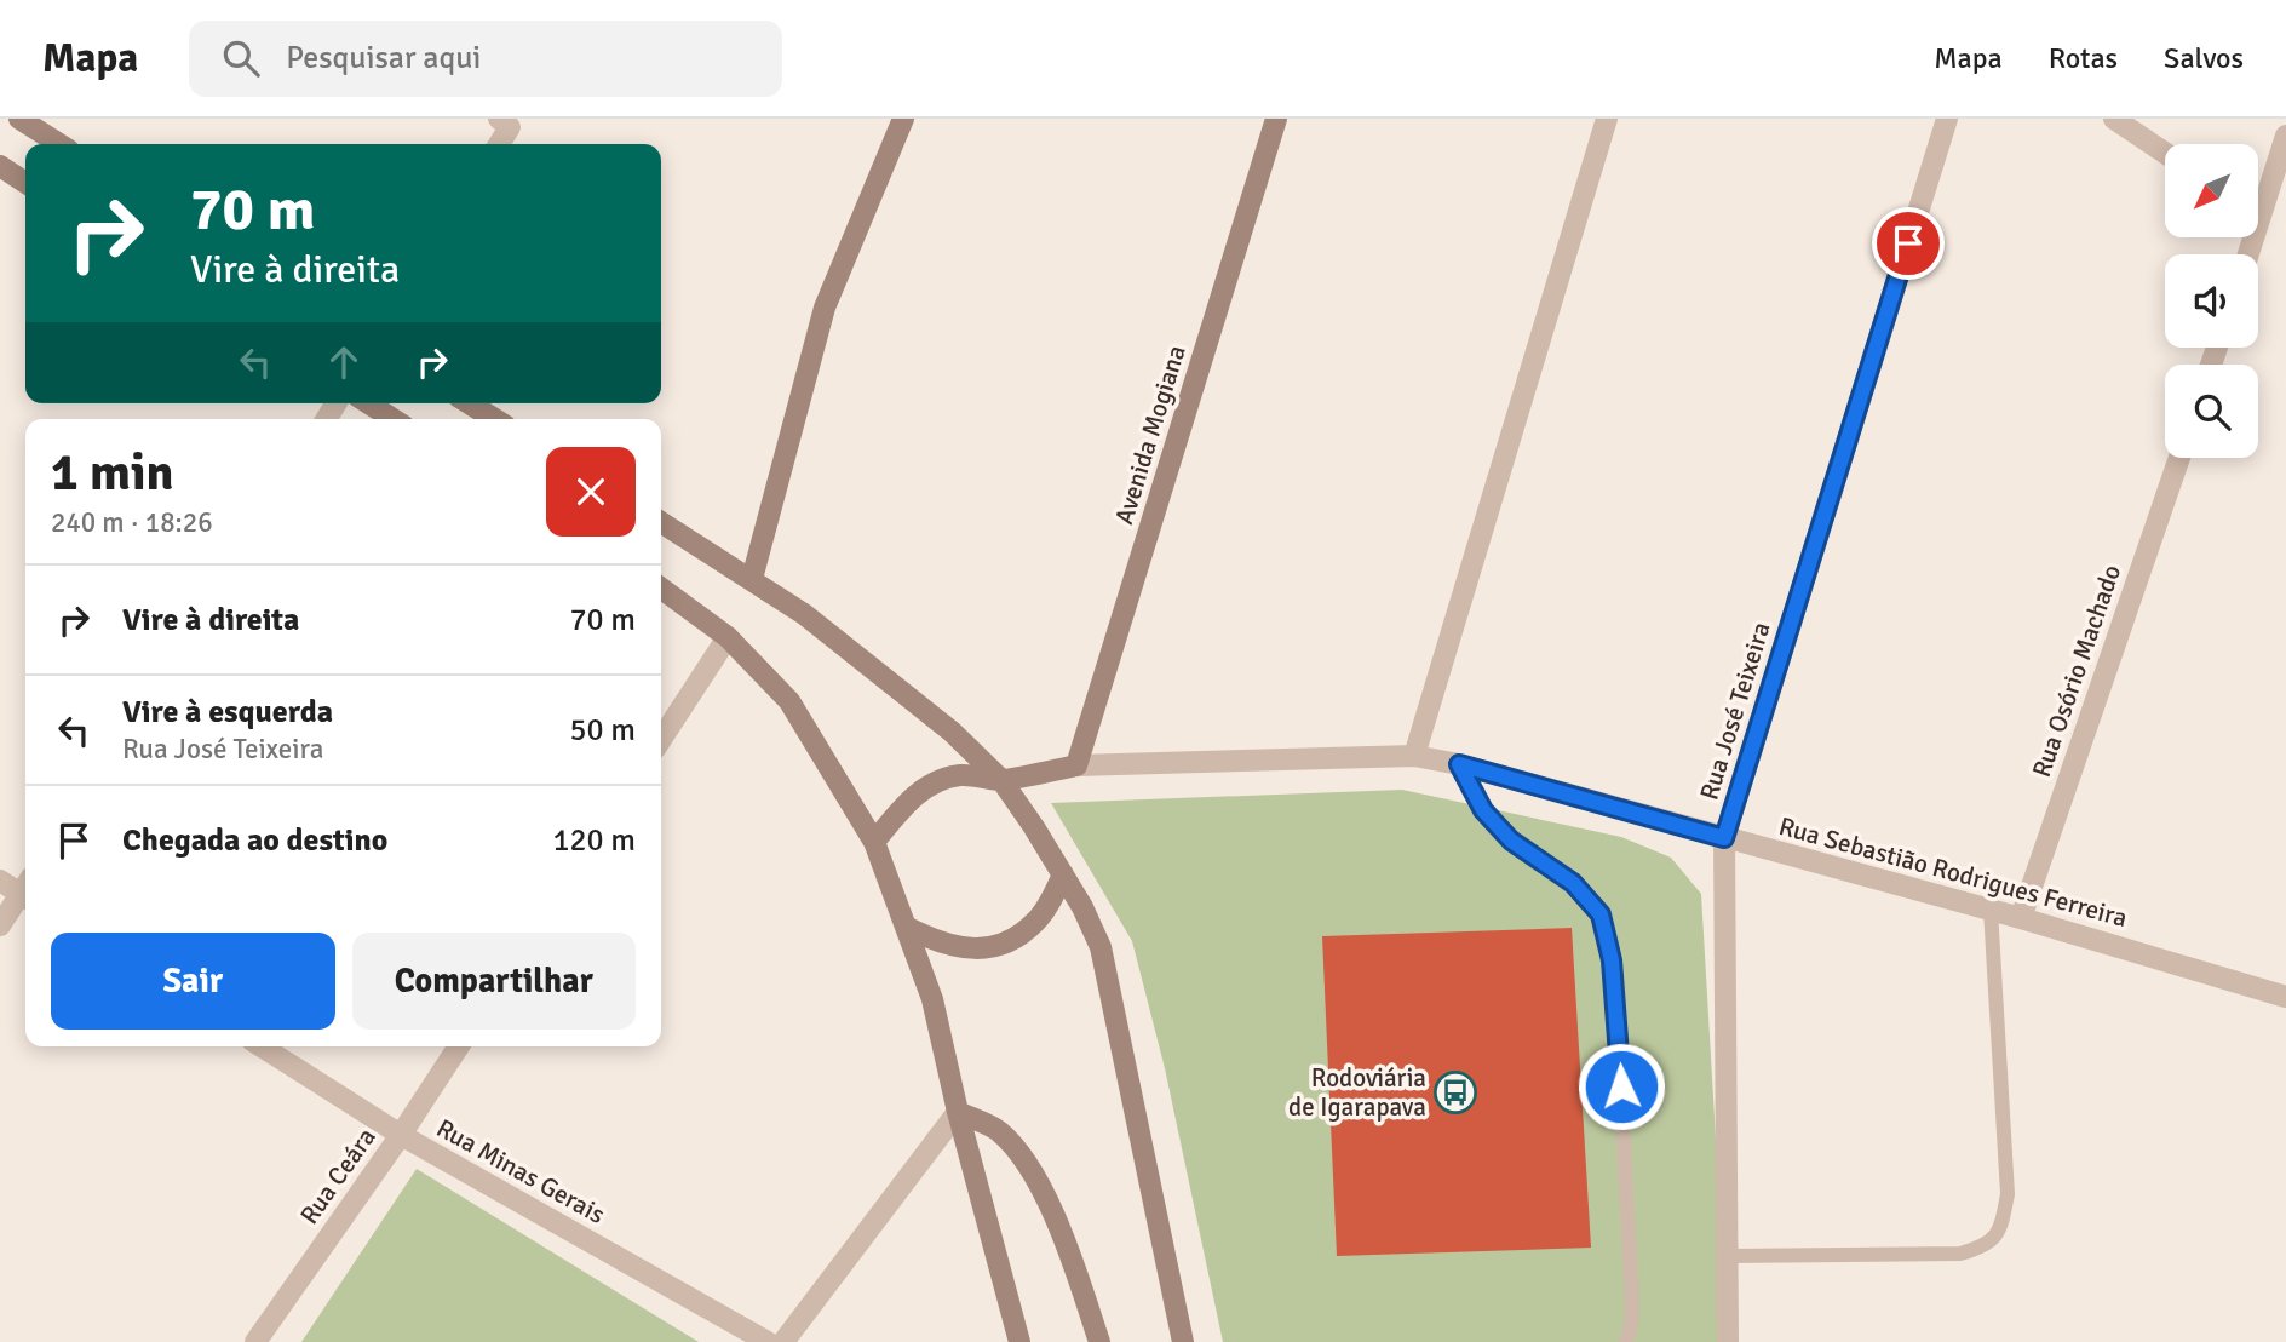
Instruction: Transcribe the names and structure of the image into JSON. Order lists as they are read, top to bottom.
{
  "streets": {
    "main road": ["Avenida Mogiana", "Rua Sebastião Rodrigues Ferreira"],
    "street": [
      "Rua Osório Machado",
      "Rua José Teixeira",
      "Rua Minas Gerais",
      "Rua Ceára"
    ]
  },
  "crossings": [
    ["Avenida Mogiana", "Rua Sebastião Rodrigues Ferreira"],
    ["Rua Osório Machado", "Rua Sebastião Rodrigues Ferreira"],
    ["Rua José Teixeira", "Rua Sebastião Rodrigues Ferreira"],
    ["Rua Minas Gerais", "Rua Ceára"]
  ],
  "places": {
    "bus stop": ["Rodoviária de Igarapava"]
  },
  "north": "bottom left",
  "page": {
    "header": "Mapa",
    "search": "Pesquisar aqui",
    "nav": ["Mapa", "Rotas", "Salvos"],
    "turn": ["70 m", "Vire à direita"],
    "heading": ["1 min", "240 m · 18:26"],
    "list": [
      {
        "name": "Vire à direita",
        "value": "70 m"
      },
      {
        "name": "Vire à esquerda",
        "note": "Rua José Teixeira",
        "value": "50 m"
      },
      {
        "name": "Chegada ao destino",
        "value": "120 m"
      }
    ],
    "buttons": ["Sair", "Compartilhar"]
  }
}
